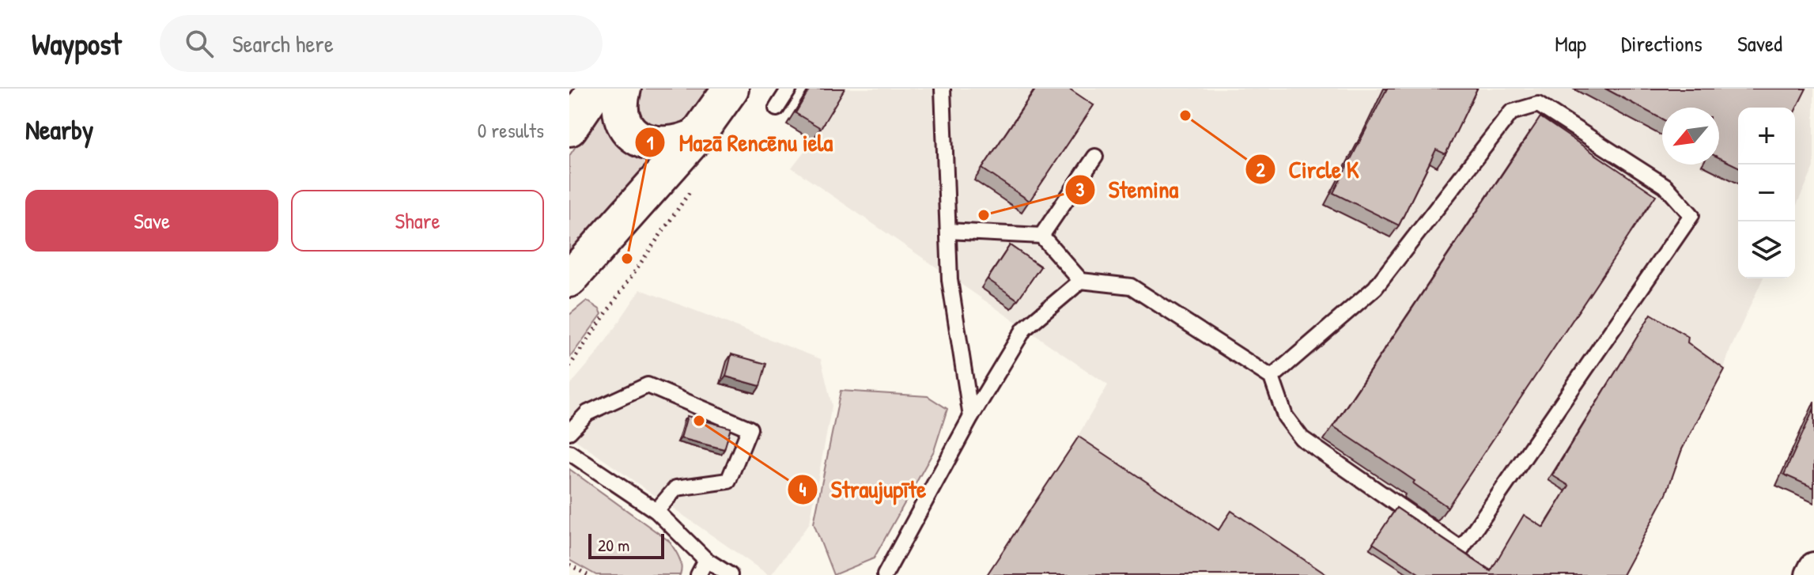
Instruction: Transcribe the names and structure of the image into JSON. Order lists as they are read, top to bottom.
{
  "places": [
    "Circle K",
    "Stemina",
    "Mazā Rencēnu iela",
    "Straujupīte"
  ],
  "scale_bar": "20 m",
  "north": "bottom left",
  "page": {
    "header": "Waypost",
    "search": "Search here",
    "nav": ["Map", "Directions", "Saved"],
    "heading": ["Nearby", "0 results"],
    "map_buttons": ["+", "−"],
    "buttons": ["Save", "Share"],
    "scale": "20 m"
  }
}
